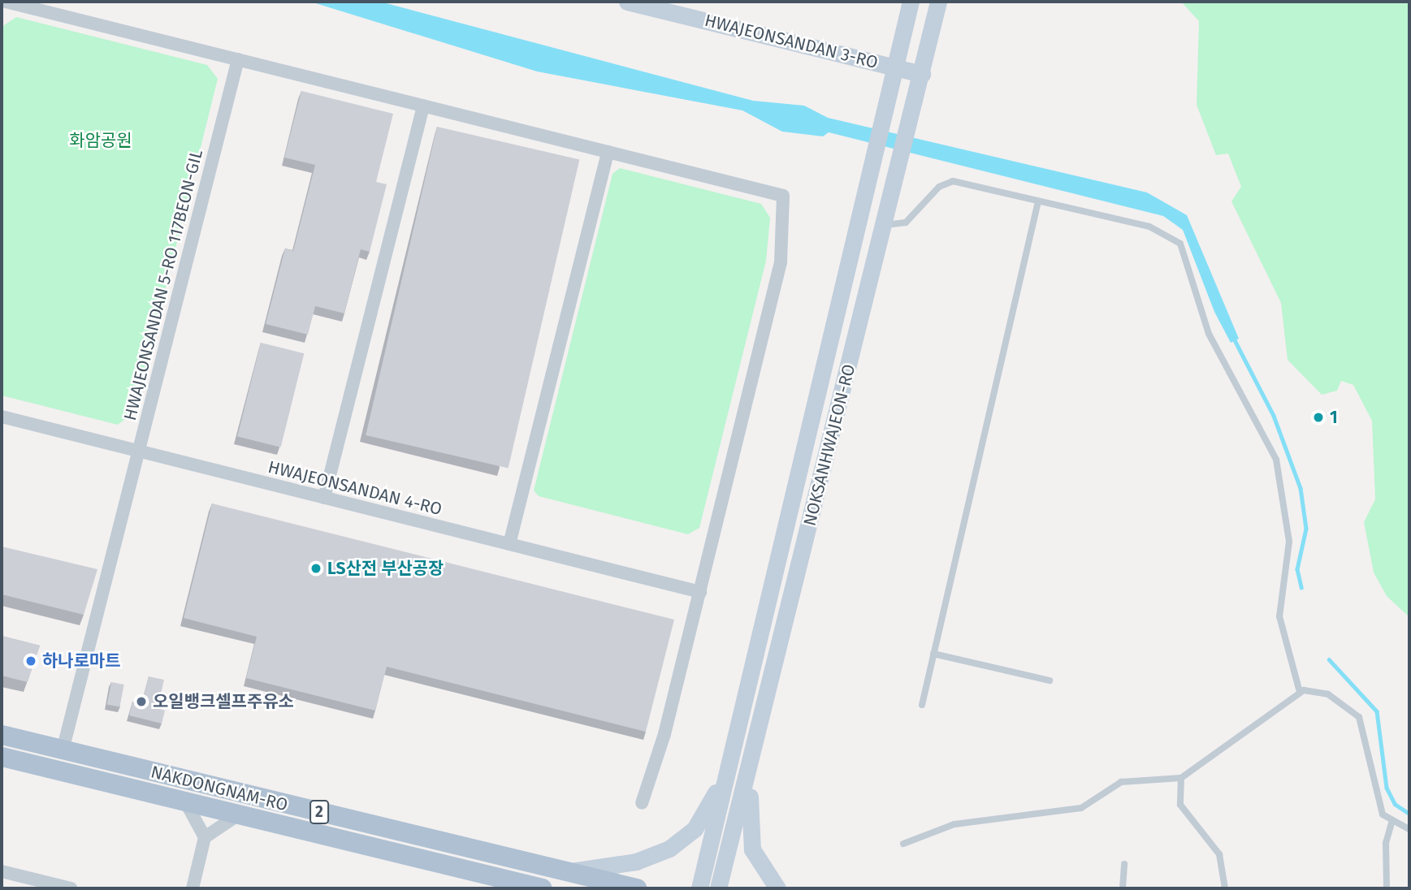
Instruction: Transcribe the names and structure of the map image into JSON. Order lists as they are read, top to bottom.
{
  "streets": {
    "main road": [
      "HWAJEONSANDAN 3-RO",
      "NOKSANHWAJEON-RO",
      "NAKDONGNAM-RO",
      "2"
    ],
    "street": ["HWAJEONSANDAN 5-RO 117BEON-GIL", "HWAJEONSANDAN 4-RO"]
  },
  "crossings": [
    ["HWAJEONSANDAN 3-RO", "NOKSANHWAJEON-RO"],
    ["HWAJEONSANDAN 5-RO 117BEON-GIL", "HWAJEONSANDAN 4-RO"],
    ["HWAJEONSANDAN 5-RO 117BEON-GIL", "NAKDONGNAM-RO"]
  ],
  "parks": ["화암공원"],
  "places": [
    "1",
    "LS산전 부산공장",
    "하나로마트",
    "오일뱅크셀프주유소"
  ]
}
